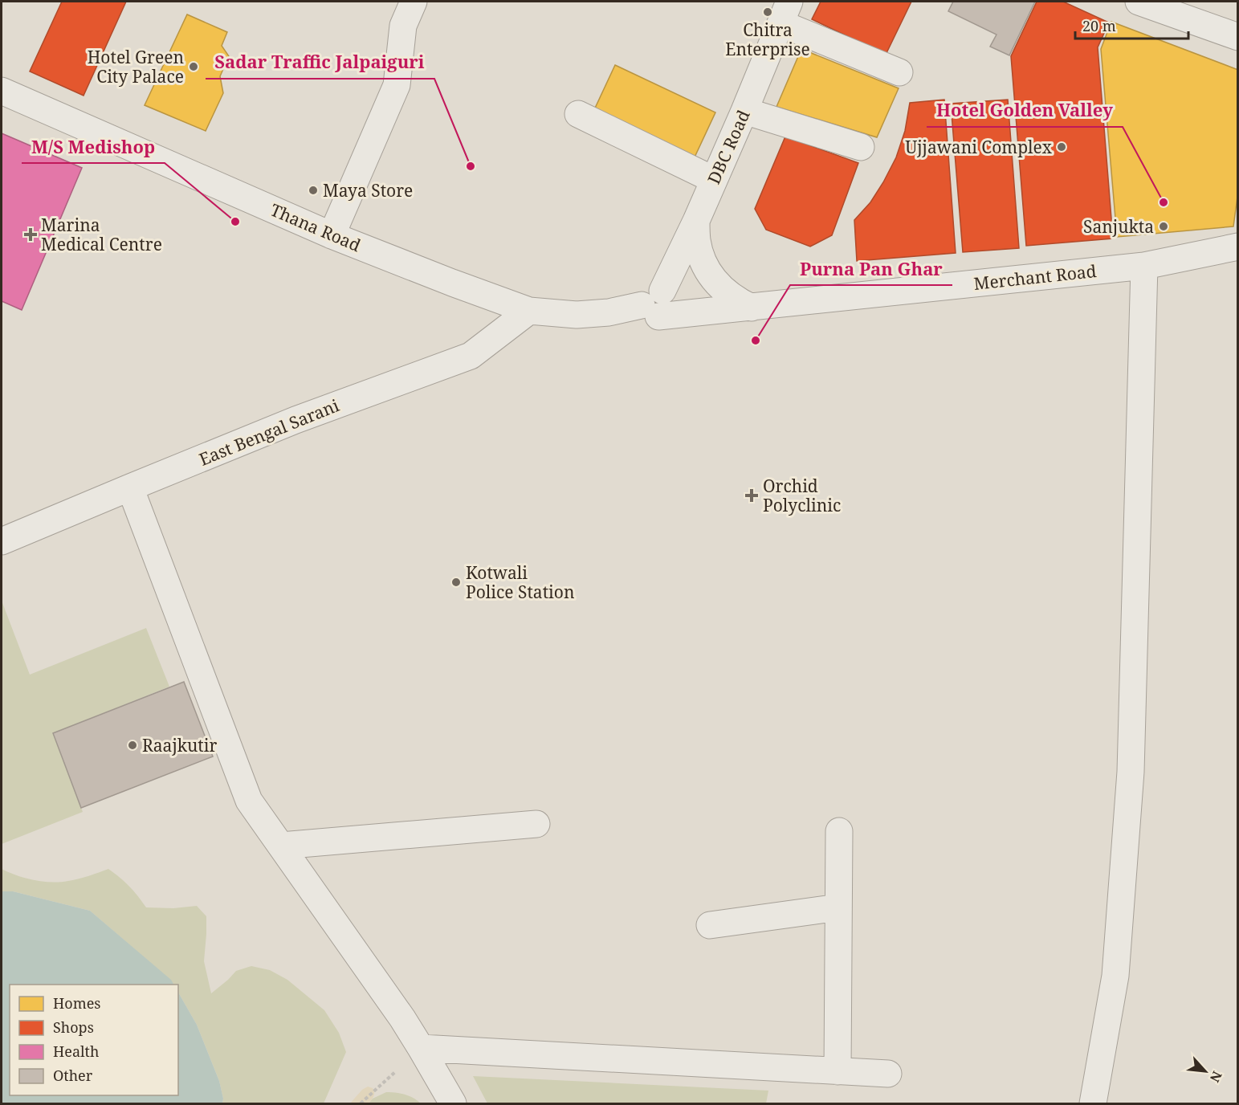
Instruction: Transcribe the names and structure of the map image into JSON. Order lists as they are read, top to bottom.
{
  "streets": {
    "street": [
      "DBC Road",
      "Thana Road",
      "Merchant Road",
      "East Bengal Sarani"
    ]
  },
  "crossings": [
    ["DBC Road", "Thana Road"],
    ["DBC Road", "Merchant Road"],
    ["Thana Road", "Merchant Road"],
    ["Thana Road", "East Bengal Sarani"]
  ],
  "places": {
    "other": [
      "Chitra Enterprise",
      "Hotel Green City Palace",
      "Ujjawani Complex",
      "Sadar Traffic Jalpaiguri",
      "Maya Store",
      "Hotel Golden Valley",
      "M/S Medishop",
      "Sanjukta",
      "Purna Pan Ghar",
      "Kotwali Police Station",
      "Raajkutir"
    ],
    "health": ["Marina Medical Centre", "Orchid Polyclinic"]
  },
  "legend": [
    "Homes",
    "Shops",
    "Health",
    "Other"
  ],
  "scale_bar": "20 m",
  "north": "bottom right"
}
